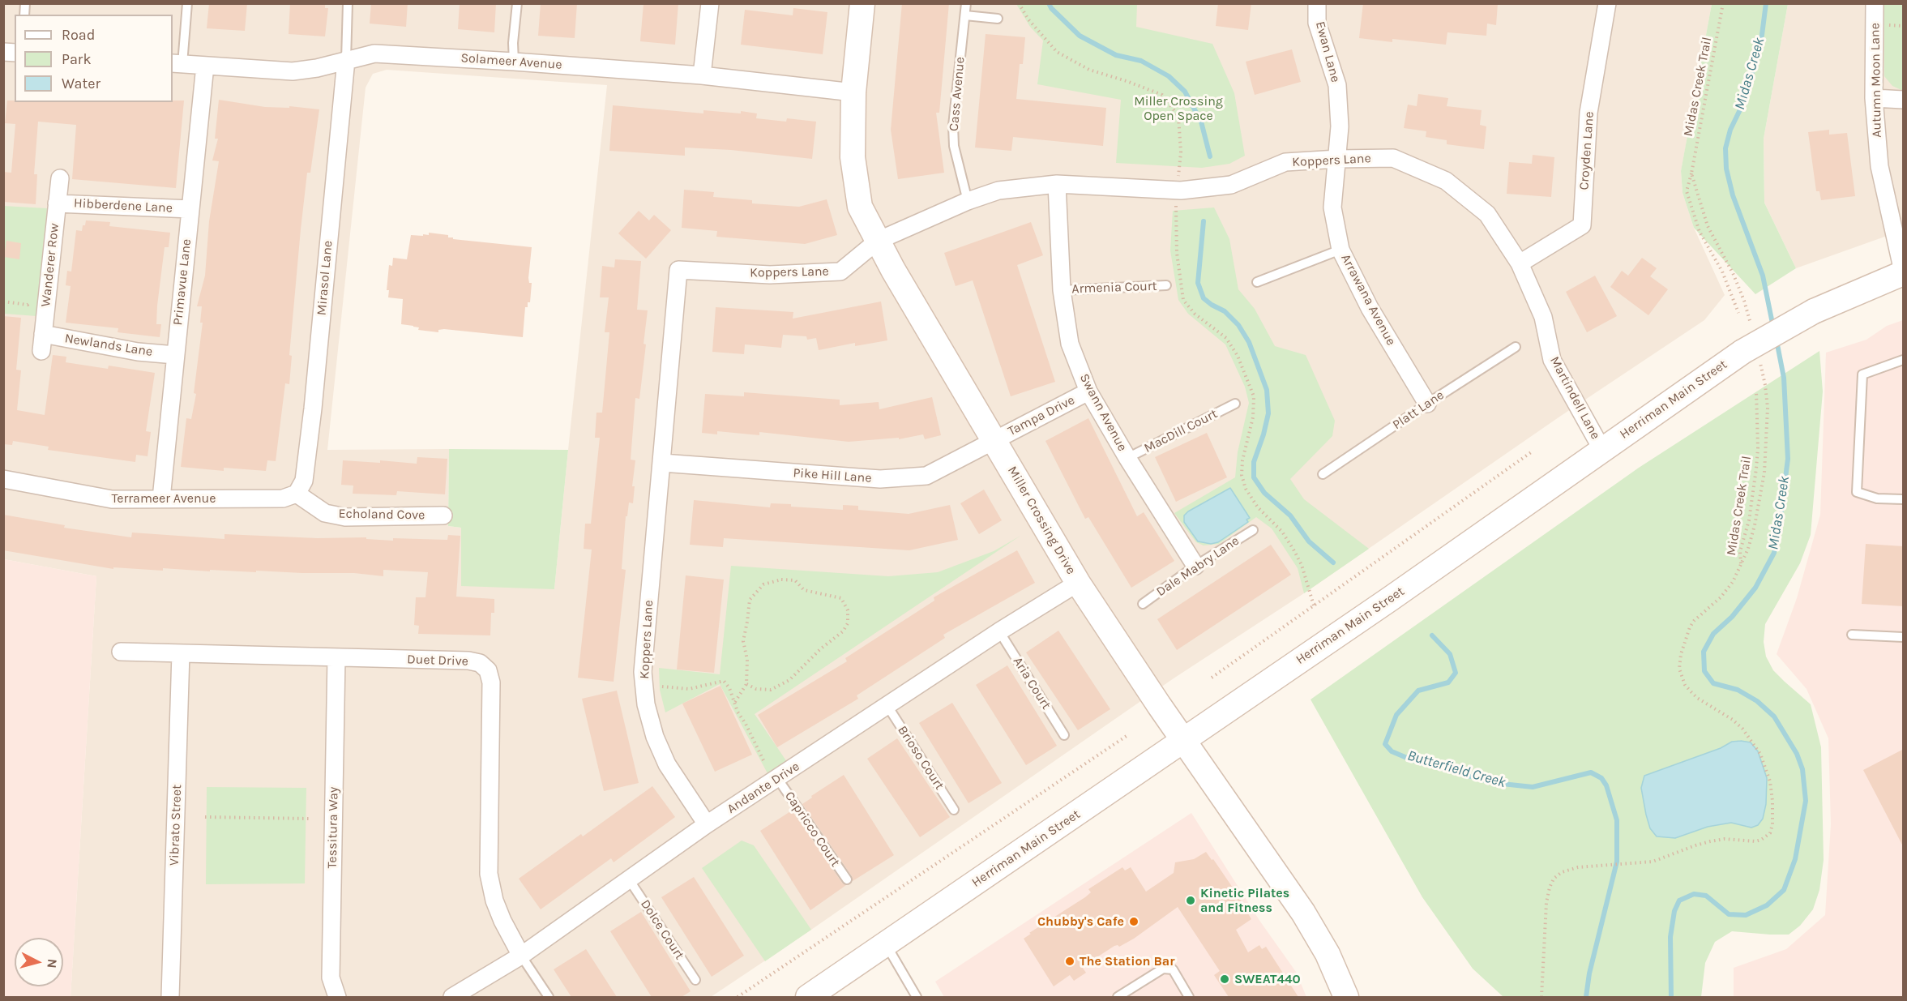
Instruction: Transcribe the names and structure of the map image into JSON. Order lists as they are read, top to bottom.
{
  "streets": {
    "main road": ["Herriman Main Street", "Miller Crossing Drive"],
    "street": [
      "Ewan Lane",
      "Solameer Avenue",
      "Autumn Moon Lane",
      "Croyden Lane",
      "Koppers Lane",
      "Hibberdene Lane",
      "Wanderer Row",
      "Mirasol Lane",
      "Primavue Lane",
      "Arrawana Avenue",
      "Newlands Lane",
      "Martindell Lane",
      "Swann Avenue",
      "Tampa Drive",
      "Pike Hill Lane",
      "Terrameer Avenue",
      "Echoland Cove",
      "Duet Drive",
      "Andante Drive",
      "Vibrato Street",
      "Tessitura Way"
    ],
    "lane": [
      "Cass Avenue",
      "Armenia Court",
      "Platt Lane",
      "MacDill Court",
      "Dale Mabry Lane",
      "Aria Court",
      "Brioso Court",
      "Capricco Court",
      "Dolce Court"
    ],
    "path": ["Midas Creek Trail"]
  },
  "crossings": [
    ["Ewan Lane", "Koppers Lane"],
    ["Ewan Lane", "Arrawana Avenue"],
    ["Solameer Avenue", "Mirasol Lane"],
    ["Solameer Avenue", "Primavue Lane"],
    ["Solameer Avenue", "Miller Crossing Drive"],
    ["Autumn Moon Lane", "Herriman Main Street"],
    ["Cass Avenue", "Koppers Lane"],
    ["Croyden Lane", "Koppers Lane"],
    ["Croyden Lane", "Martindell Lane"],
    ["Koppers Lane", "Arrawana Avenue"],
    ["Koppers Lane", "Martindell Lane"],
    ["Koppers Lane", "Swann Avenue"],
    ["Koppers Lane", "Pike Hill Lane"],
    ["Koppers Lane", "Miller Crossing Drive"],
    ["Koppers Lane", "Andante Drive"],
    ["Hibberdene Lane", "Wanderer Row"],
    ["Hibberdene Lane", "Primavue Lane"],
    ["Wanderer Row", "Newlands Lane"],
    ["Mirasol Lane", "Terrameer Avenue"],
    ["Mirasol Lane", "Echoland Cove"],
    ["Primavue Lane", "Newlands Lane"],
    ["Primavue Lane", "Terrameer Avenue"],
    ["Armenia Court", "Swann Avenue"],
    ["Arrawana Avenue", "Platt Lane"],
    ["Martindell Lane", "Herriman Main Street"],
    ["Herriman Main Street", "Miller Crossing Drive"],
    ["Swann Avenue", "Tampa Drive"],
    ["Swann Avenue", "MacDill Court"],
    ["Swann Avenue", "Dale Mabry Lane"],
    ["Tampa Drive", "Pike Hill Lane"],
    ["Tampa Drive", "Miller Crossing Drive"],
    ["Pike Hill Lane", "Miller Crossing Drive"],
    ["Terrameer Avenue", "Echoland Cove"],
    ["Miller Crossing Drive", "Andante Drive"],
    ["Duet Drive", "Andante Drive"],
    ["Duet Drive", "Vibrato Street"],
    ["Duet Drive", "Tessitura Way"],
    ["Aria Court", "Andante Drive"],
    ["Brioso Court", "Andante Drive"],
    ["Andante Drive", "Capricco Court"],
    ["Andante Drive", "Dolce Court"]
  ],
  "water": ["Midas Creek", "Butterfield Creek"],
  "parks": ["Miller Crossing Open Space"],
  "places": [
    "Kinetic Pilates and Fitness",
    "Chubby's Cafe",
    "The Station Bar",
    "SWEAT440"
  ],
  "legend": ["Road", "Park", "Water"],
  "north": "right"
}
